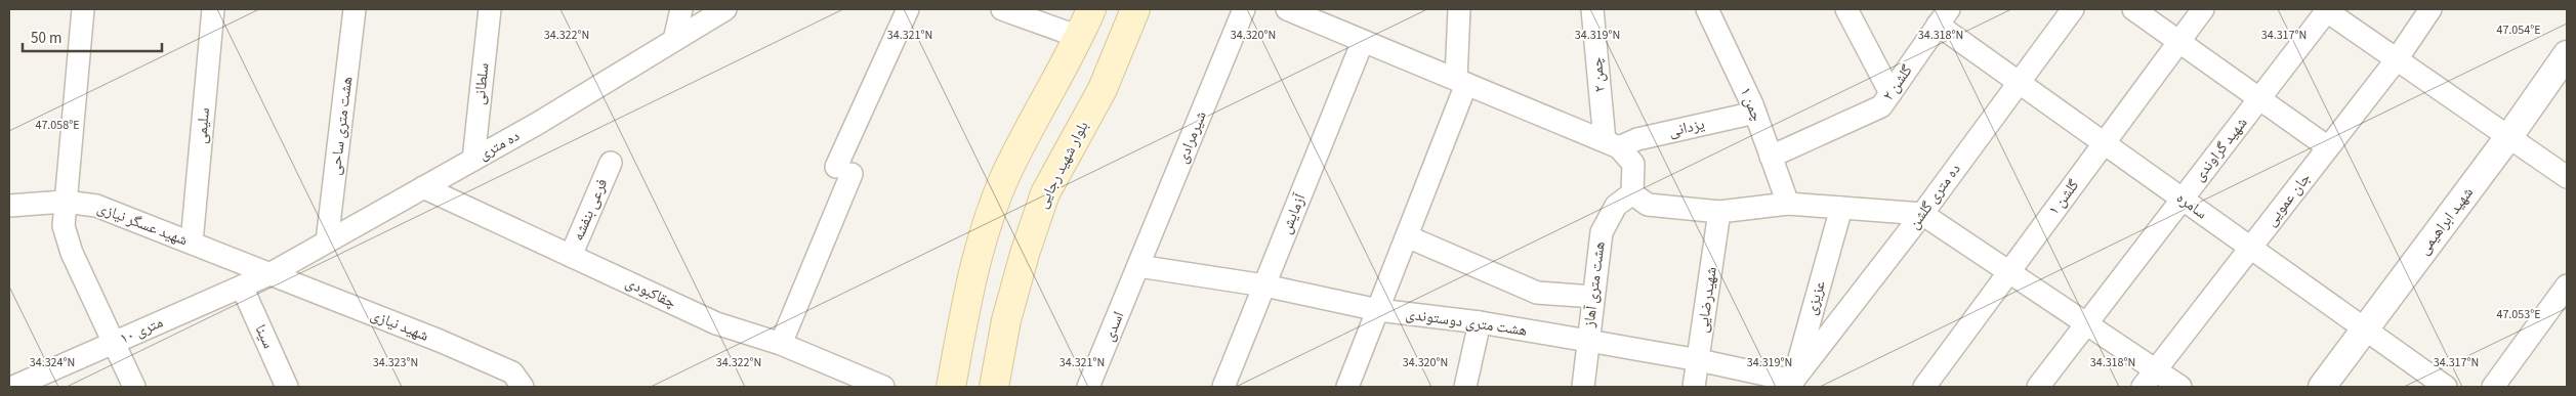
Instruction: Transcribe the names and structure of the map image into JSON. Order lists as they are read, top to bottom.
{
  "streets": {
    "main road": ["بلوار شهید رجایی"],
    "street": [
      "چمن ۲",
      "گلشن ۲",
      "سلطانی",
      "چمن ۱",
      "سلیمی",
      "هشت متری ساحی",
      "یزدانی",
      "شیرمرادی",
      "ده متری",
      "شهید گراوندی",
      "ده متری گلشن",
      "گلشن ۱",
      "جان عمویی",
      "سامره",
      "فرعی بنفشه",
      "آزمایش",
      "شهید ابراهیمی",
      "شهید عسگر نیازی",
      "هشت متری آهاز",
      "چقاکبودی",
      "عزیزی",
      "شهیدرضایی",
      "هشت متری دوستوندی",
      "شهید نیازی",
      "اسدی",
      "۱۰ متری",
      "سینا"
    ]
  },
  "crossings": [
    ["چمن ۲", "یزدانی"],
    ["گلشن ۲", "سامره"],
    ["سلطانی", "ده متری"],
    ["چمن ۱", "یزدانی"],
    ["سلیمی", "شهید عسگر نیازی"],
    ["هشت متری ساحی", "ده متری"],
    ["شیرمرادی", "هشت متری دوستوندی"],
    ["شیرمرادی", "اسدی"],
    ["ده متری", "شهید عسگر نیازی"],
    ["ده متری", "چقاکبودی"],
    ["ده متری", "شهید نیازی"],
    ["ده متری", "۱۰ متری"],
    ["شهید گراوندی", "سامره"],
    ["ده متری گلشن", "سامره"],
    ["ده متری گلشن", "عزیزی"],
    ["ده متری گلشن", "هشت متری دوستوندی"],
    ["گلشن ۱", "سامره"],
    ["جان عمویی", "سامره"],
    ["سامره", "شهید ابراهیمی"],
    ["فرعی بنفشه", "چقاکبودی"],
    ["آزمایش", "هشت متری دوستوندی"],
    ["شهید عسگر نیازی", "شهید نیازی"],
    ["شهید عسگر نیازی", "۱۰ متری"],
    ["هشت متری آهاز", "هشت متری دوستوندی"],
    ["عزیزی", "هشت متری دوستوندی"],
    ["شهیدرضایی", "هشت متری دوستوندی"],
    ["هشت متری دوستوندی", "اسدی"],
    ["شهید نیازی", "۱۰ متری"],
    ["۱۰ متری", "سینا"]
  ],
  "scale_bar": "50 m",
  "coordinates": [
    "47.054°E",
    "34.321°N",
    "34.322°N",
    "34.320°N",
    "34.319°N",
    "34.318°N",
    "34.317°N",
    "47.058°E",
    "47.053°E",
    "34.324°N",
    "34.323°N"
  ]
}
